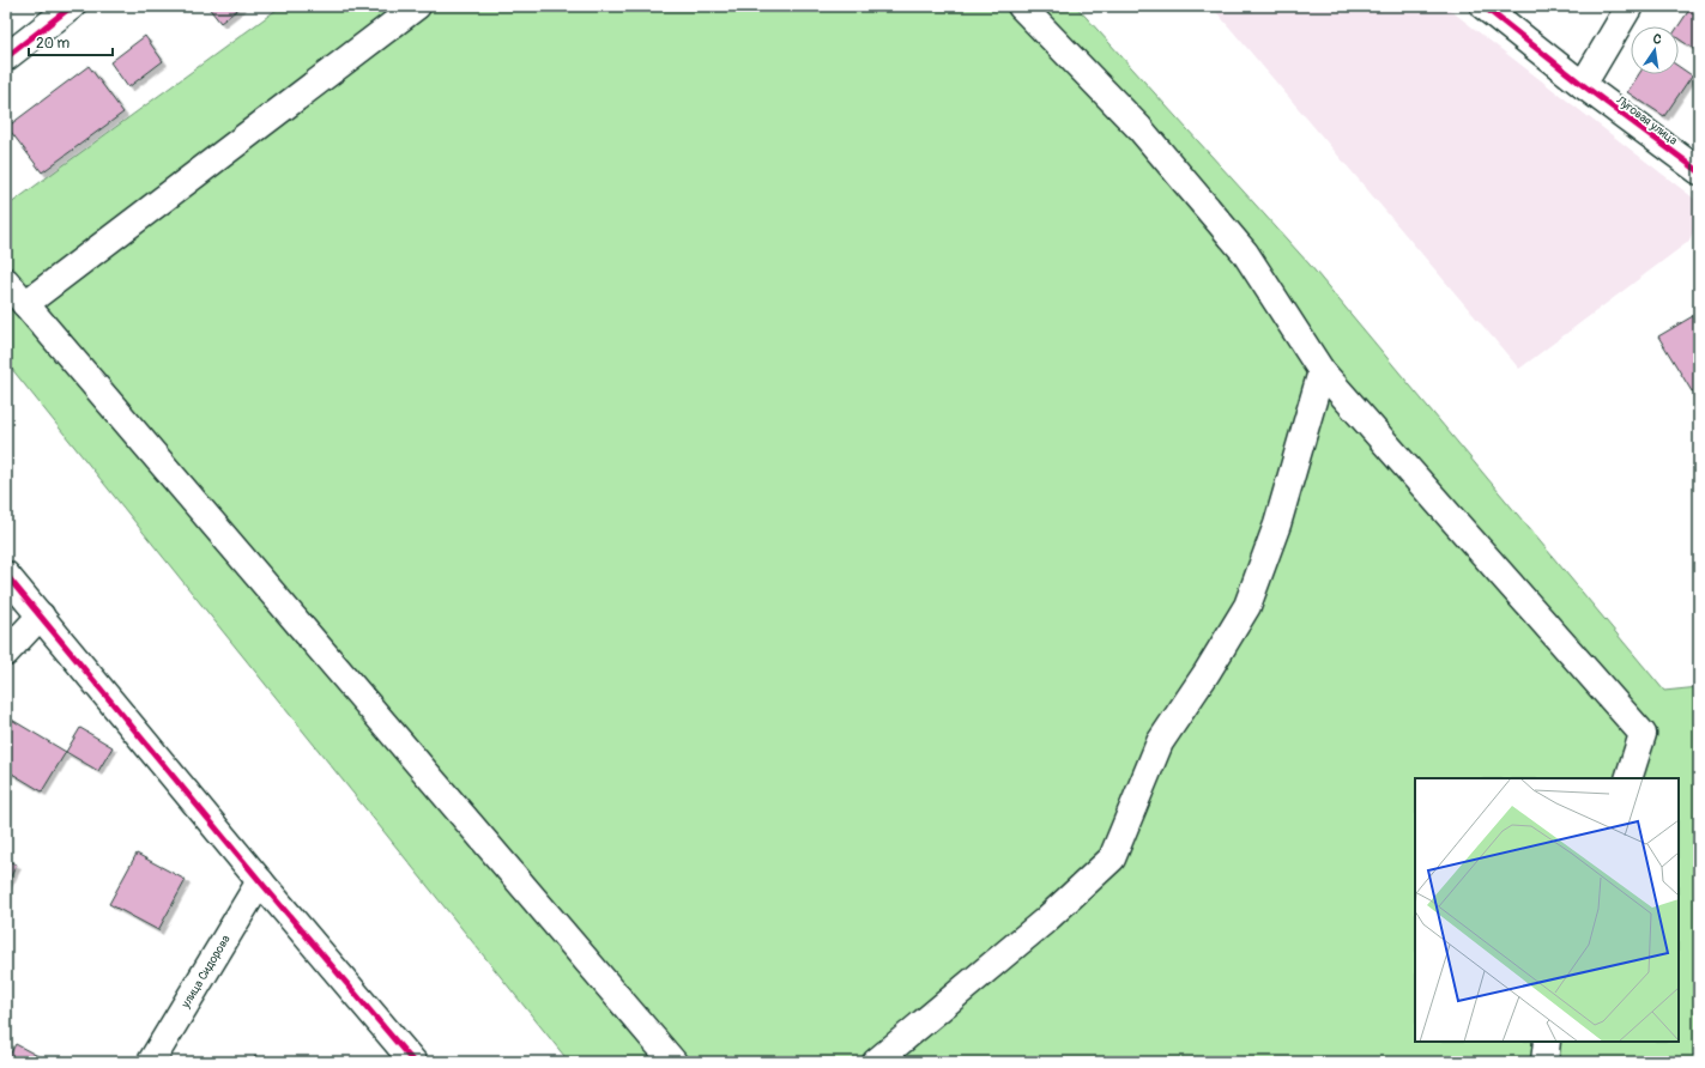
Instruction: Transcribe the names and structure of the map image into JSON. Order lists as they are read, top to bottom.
{
  "streets": {
    "street": ["Луговая улица", "улица Сидорова"]
  },
  "scale_bar": "20 m",
  "north": "top"
}
